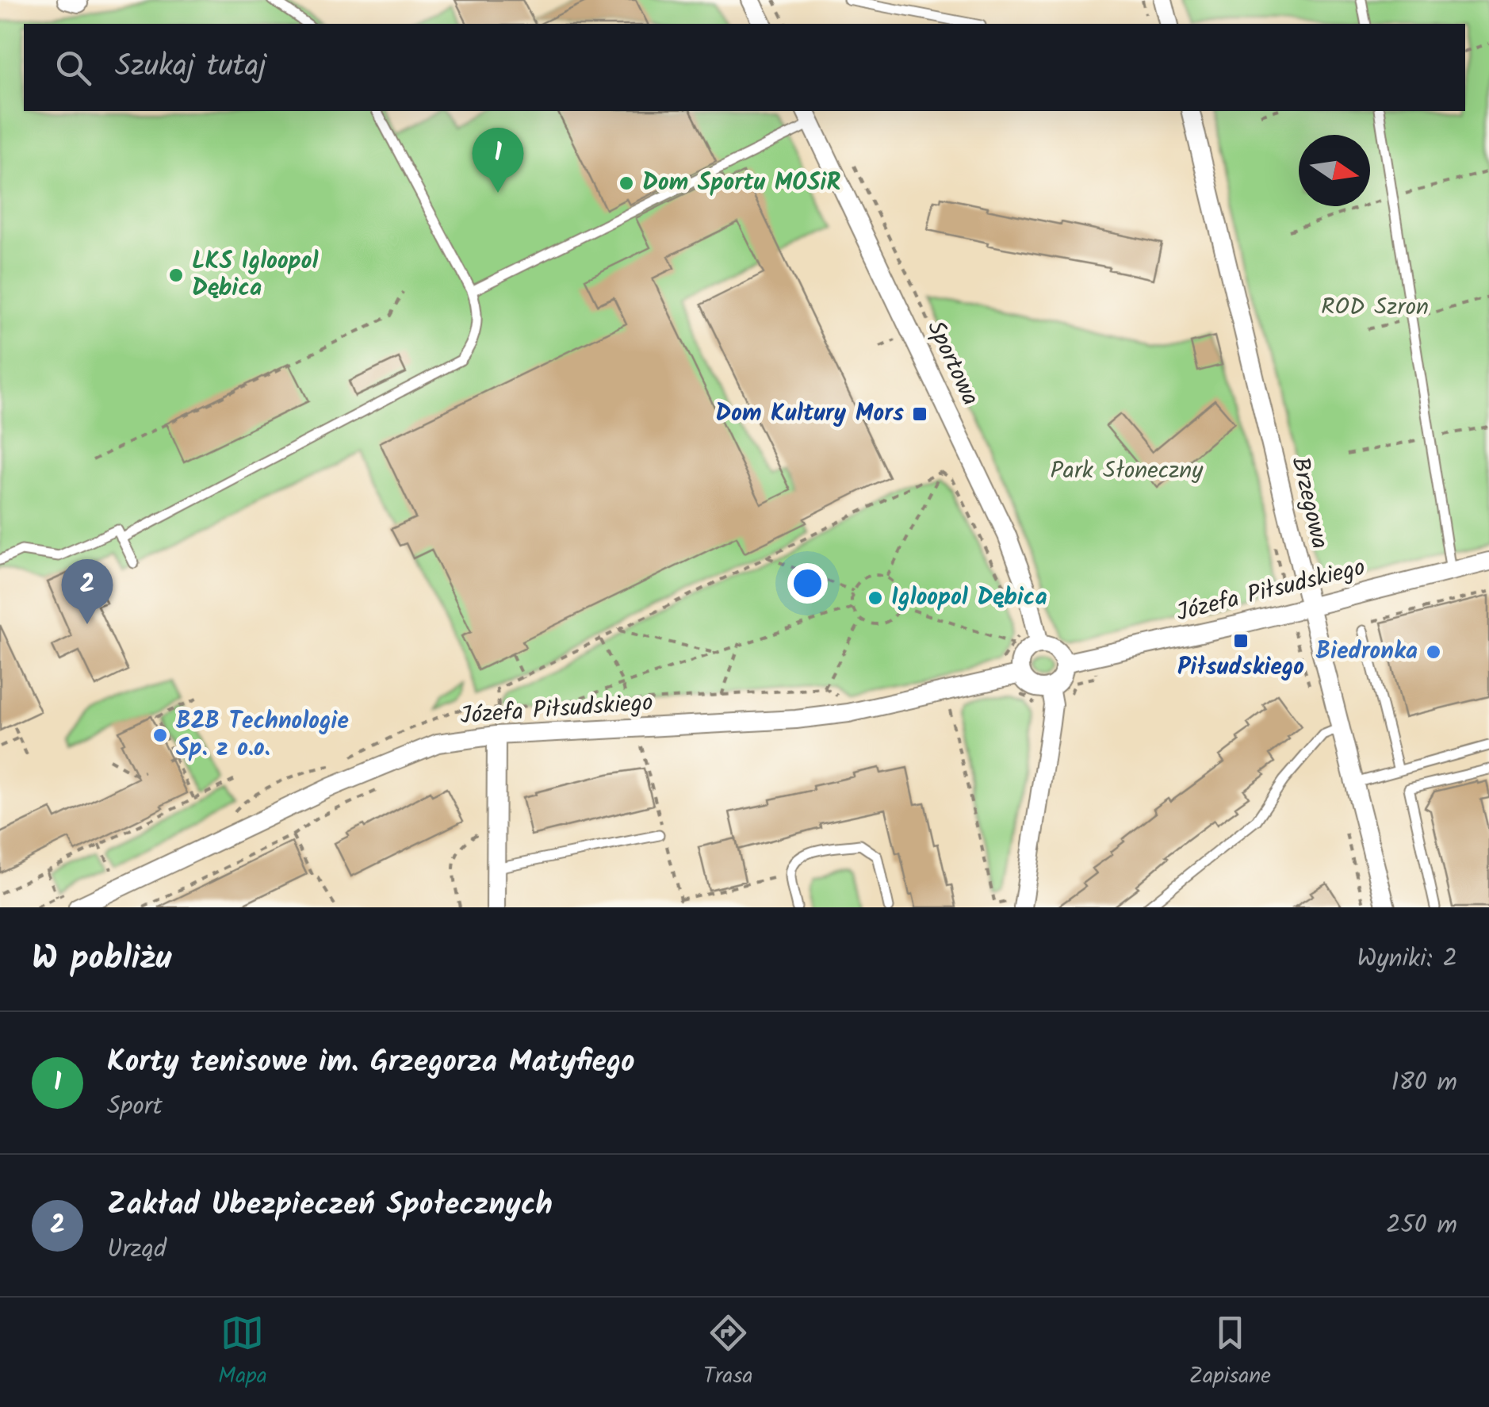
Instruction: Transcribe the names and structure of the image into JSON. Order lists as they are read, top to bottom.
{
  "streets": {
    "street": ["Sportowa", "Brzegowa", "Józefa Piłsudskiego"]
  },
  "crossings": [
    ["Sportowa", "Józefa Piłsudskiego"],
    ["Brzegowa", "Józefa Piłsudskiego"]
  ],
  "parks": ["ROD Szron", "Park Słoneczny"],
  "places": {
    "other": [
      "Dom Sportu MOSiR",
      "LKS Igloopol Dębica",
      "Igloopol Dębica",
      "Biedronka",
      "B2B Technologie Sp. z o.o."
    ],
    "transit": ["Dom Kultury Mors", "Piłsudskiego"]
  },
  "north": "right",
  "page": {
    "search": "Szukaj tutaj",
    "pins": ["1", "2"],
    "heading": ["W pobliżu", "Wyniki: 2"],
    "list": [
      {
        "mark": "1",
        "name": "Korty tenisowe im. Grzegorza Matyfiego",
        "note": "Sport",
        "value": "180 m"
      },
      {
        "mark": "2",
        "name": "Zakład Ubezpieczeń Społecznych",
        "note": "Urząd",
        "value": "250 m"
      }
    ],
    "nav": ["Mapa", "Trasa", "Zapisane"]
  }
}
